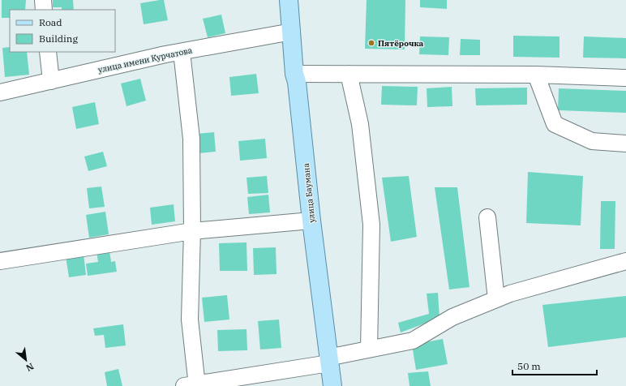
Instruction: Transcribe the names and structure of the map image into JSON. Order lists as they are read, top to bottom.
{
  "streets": {
    "main road": ["улица Баумана"],
    "street": ["улица имени Курчатова"]
  },
  "crossings": [
    ["улица имени Курчатова", "улица Баумана"]
  ],
  "places": ["Пятёрочка"],
  "legend": ["Road", "Building"],
  "scale_bar": "50 m",
  "north": "bottom right"
}
